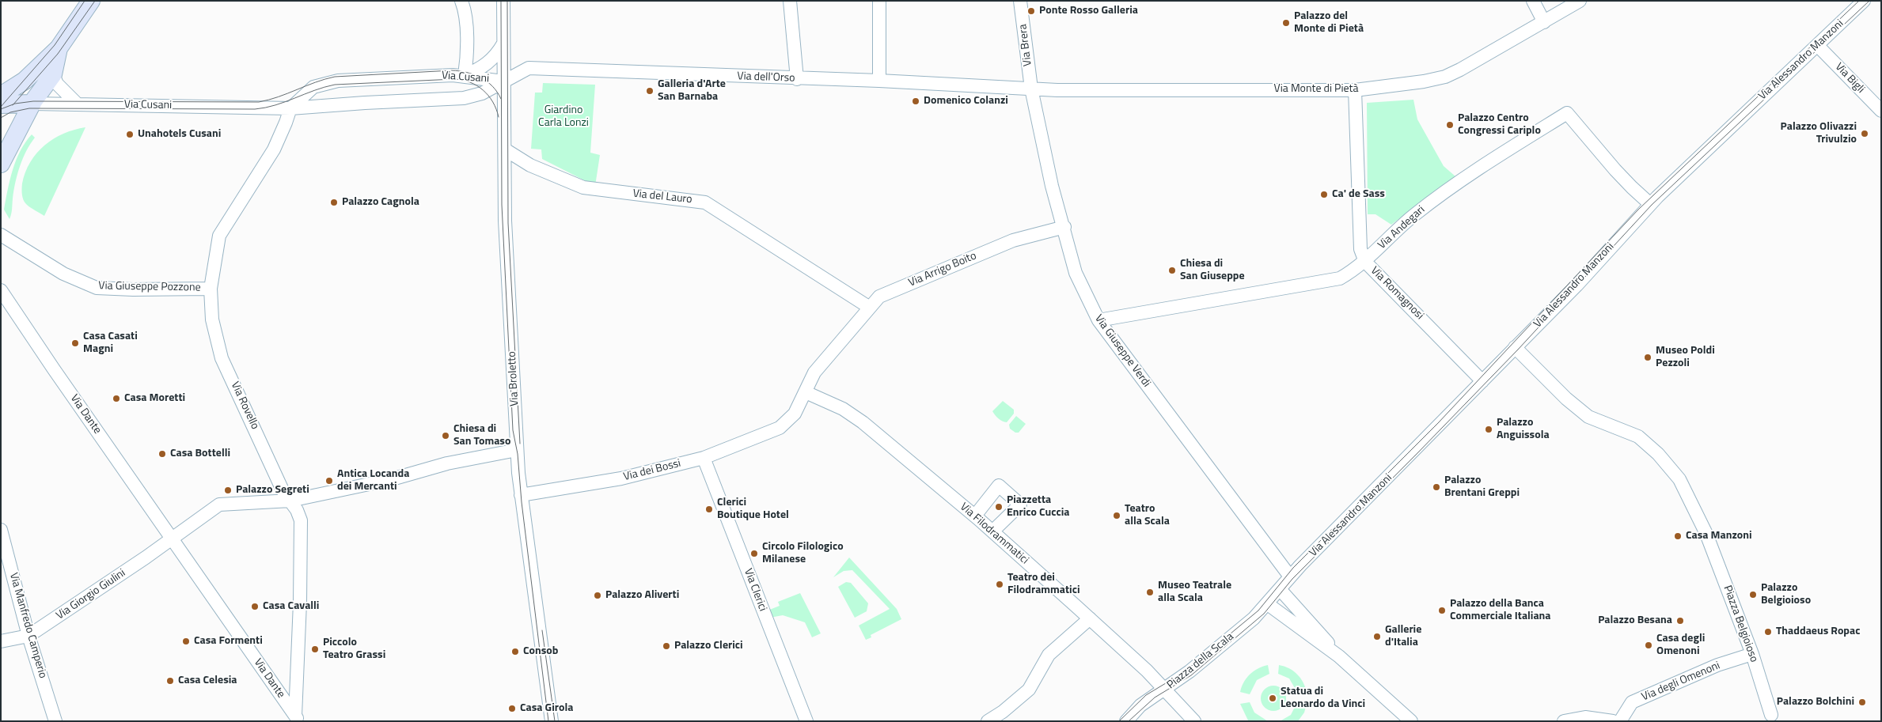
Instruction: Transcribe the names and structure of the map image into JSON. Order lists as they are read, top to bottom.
{
  "streets": {
    "street": [
      "Via Brera",
      "Via Alessandro Manzoni",
      "Via Cusani",
      "Via dell'Orso",
      "Via Bigli",
      "Via Monte di Pietà",
      "Via del Lauro",
      "Via Andegari",
      "Via Arrigo Boito",
      "Via Giuseppe Pozzone",
      "Via Romagnosi",
      "Via Giuseppe Verdi",
      "Via Broletto",
      "Via Rovello",
      "Via Dante",
      "Via dei Bossi",
      "Via Filodrammatici",
      "Via Clerici",
      "Via Giorgio Giulini",
      "Piazza Belgioioso",
      "Via Manfredo Camperio",
      "Piazza della Scala",
      "Via degli Omenoni"
    ]
  },
  "crossings": [
    ["Via Brera", "Via dell'Orso"],
    ["Via Brera", "Via Monte di Pietà"],
    ["Via Brera", "Via Giuseppe Verdi"],
    ["Via Alessandro Manzoni", "Via Bigli"],
    ["Via Alessandro Manzoni", "Via Andegari"],
    ["Via Alessandro Manzoni", "Via Romagnosi"],
    ["Via Alessandro Manzoni", "Via Giuseppe Verdi"],
    ["Via Alessandro Manzoni", "Piazza Belgioioso"],
    ["Via Alessandro Manzoni", "Piazza della Scala"],
    ["Via Cusani", "Via dell'Orso"],
    ["Via Cusani", "Via Broletto"],
    ["Via Cusani", "Via Rovello"],
    ["Via dell'Orso", "Via Monte di Pietà"],
    ["Via dell'Orso", "Via Giuseppe Verdi"],
    ["Via dell'Orso", "Via Broletto"],
    ["Via Monte di Pietà", "Via Romagnosi"],
    ["Via Monte di Pietà", "Via Giuseppe Verdi"],
    ["Via del Lauro", "Via Arrigo Boito"],
    ["Via del Lauro", "Via Broletto"],
    ["Via Andegari", "Via Romagnosi"],
    ["Via Andegari", "Via Giuseppe Verdi"],
    ["Via Arrigo Boito", "Via Giuseppe Verdi"],
    ["Via Arrigo Boito", "Via dei Bossi"],
    ["Via Arrigo Boito", "Via Filodrammatici"],
    ["Via Giuseppe Pozzone", "Via Rovello"],
    ["Via Giuseppe Verdi", "Piazza della Scala"],
    ["Via Broletto", "Via dei Bossi"],
    ["Via Rovello", "Via Dante"],
    ["Via Dante", "Via Giorgio Giulini"],
    ["Via dei Bossi", "Via Clerici"],
    ["Via Filodrammatici", "Piazza della Scala"],
    ["Via Giorgio Giulini", "Via Manfredo Camperio"],
    ["Piazza Belgioioso", "Via degli Omenoni"]
  ],
  "parks": ["Giardino Carla Lonzi"],
  "places": [
    "Ponte Rosso Galleria",
    "Palazzo del Monte di Pietà",
    "Galleria d'Arte San Barnaba",
    "Domenico Colanzi",
    "Palazzo Centro Congressi Cariplo",
    "Palazzo Olivazzi Trivulzio",
    "Unahotels Cusani",
    "Ca' de Sass",
    "Palazzo Cagnola",
    "Chiesa di San Giuseppe",
    "Casa Casati Magni",
    "Museo Poldi Pezzoli",
    "Casa Moretti",
    "Palazzo Anguissola",
    "Chiesa di San Tomaso",
    "Casa Bottelli",
    "Antica Locanda dei Mercanti",
    "Palazzo Brentani Greppi",
    "Palazzo Segreti",
    "Piazzetta Enrico Cuccia",
    "Clerici Boutique Hotel",
    "Teatro alla Scala",
    "Casa Manzoni",
    "Circolo Filologico Milanese",
    "Teatro dei Filodrammatici",
    "Museo Teatrale alla Scala",
    "Palazzo Belgioioso",
    "Palazzo Aliverti",
    "Casa Cavalli",
    "Palazzo della Banca Commerciale Italiana",
    "Palazzo Besana",
    "Thaddaeus Ropac",
    "Gallerie d'Italia",
    "Casa Formenti",
    "Casa degli Omenoni",
    "Palazzo Clerici",
    "Piccolo Teatro Grassi",
    "Consob",
    "Casa Celesia",
    "Statua di Leonardo da Vinci",
    "Palazzo Bolchini",
    "Casa Girola"
  ]
}
